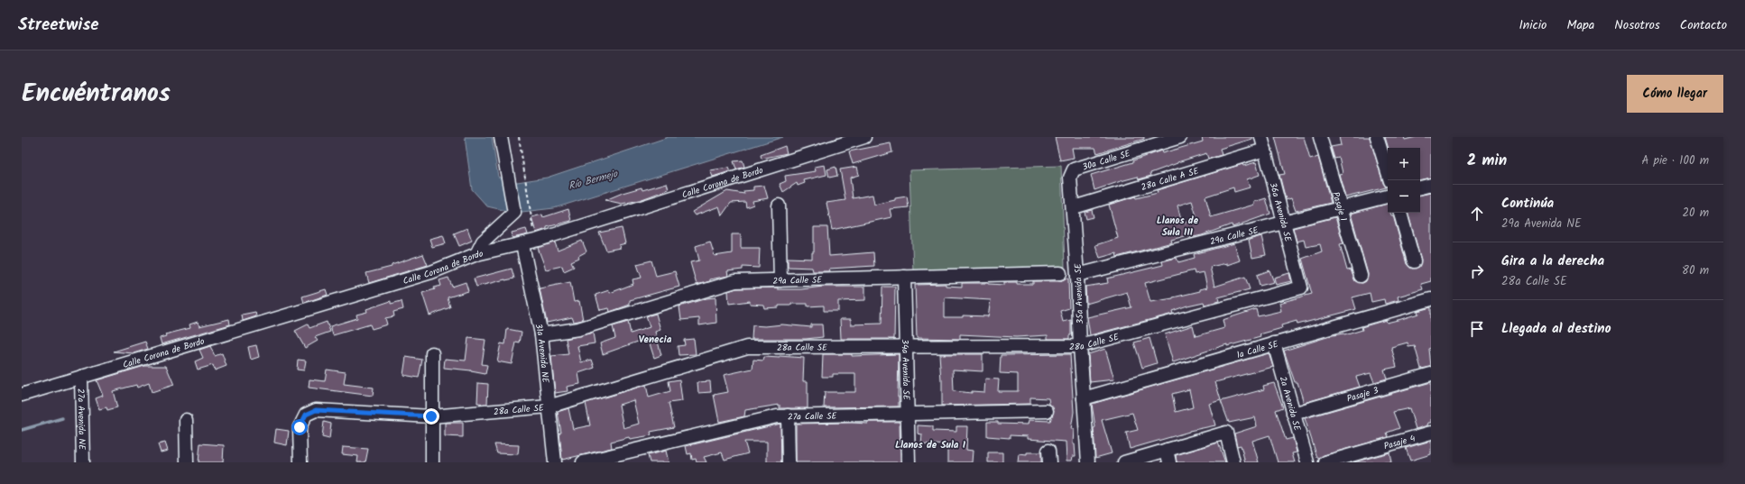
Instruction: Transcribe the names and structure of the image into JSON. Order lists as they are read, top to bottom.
{
  "streets": {
    "street": [
      "30a Calle SE",
      "28a Calle A SE",
      "Calle Corona de Bordo",
      "Pasaje 1",
      "36a Avenida SE",
      "29a Calle SE",
      "35a Avenida SE",
      "28a Calle SE",
      "1a Calle SE",
      "31a Avenida NE",
      "34a Avenida SE",
      "Pasaje 3",
      "2a Avenida SE",
      "27a Calle SE",
      "27a Avenida NE",
      "Pasaje 4"
    ]
  },
  "crossings": [
    ["30a Calle SE", "35a Avenida SE"],
    ["28a Calle A SE", "36a Avenida SE"],
    ["28a Calle A SE", "35a Avenida SE"],
    ["Calle Corona de Bordo", "31a Avenida NE"],
    ["Calle Corona de Bordo", "27a Avenida NE"],
    ["Pasaje 1", "29a Calle SE"],
    ["36a Avenida SE", "29a Calle SE"],
    ["36a Avenida SE", "28a Calle SE"],
    ["29a Calle SE", "35a Avenida SE"],
    ["29a Calle SE", "31a Avenida NE"],
    ["29a Calle SE", "34a Avenida SE"],
    ["35a Avenida SE", "28a Calle SE"],
    ["35a Avenida SE", "1a Calle SE"],
    ["28a Calle SE", "31a Avenida NE"],
    ["28a Calle SE", "34a Avenida SE"],
    ["1a Calle SE", "2a Avenida SE"],
    ["34a Avenida SE", "27a Calle SE"],
    ["Pasaje 3", "2a Avenida SE"]
  ],
  "districts": ["Llanos de Sula III", "Venecia", "Llanos de Sula I"],
  "water": ["Río Bermejo"],
  "page": {
    "header": "Streetwise",
    "nav": [
      "Inicio",
      "Mapa",
      "Nosotros",
      "Contacto"
    ],
    "title": "Encuéntranos",
    "buttons": "Cómo llegar",
    "heading": ["2 min", "A pie · 100 m"],
    "map_buttons": ["+", "−"],
    "list": [
      ["Continúa", "29a Avenida NE", "20 m"],
      ["Gira a la derecha", "28a Calle SE", "80 m"],
      "Llegada al destino"
    ]
  }
}
